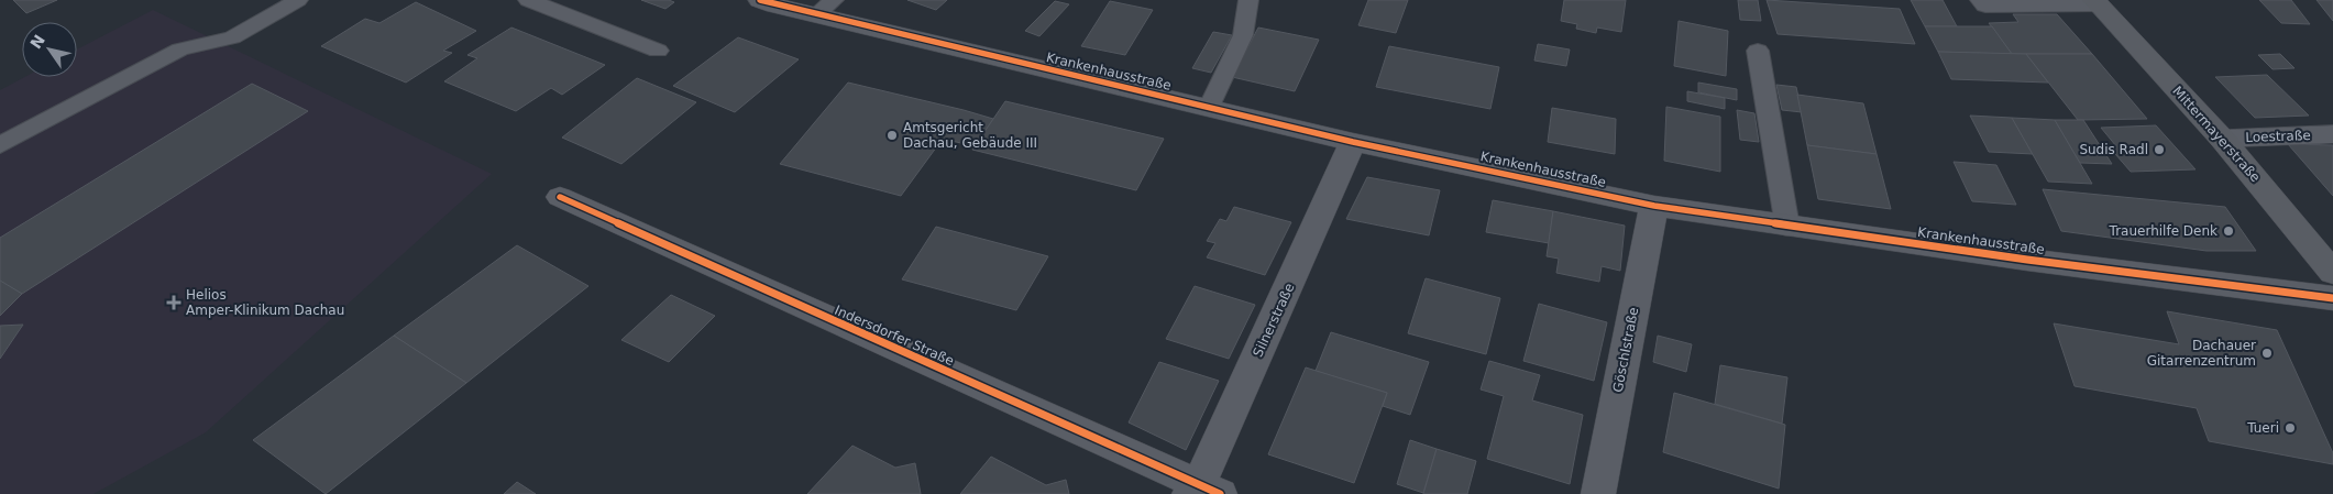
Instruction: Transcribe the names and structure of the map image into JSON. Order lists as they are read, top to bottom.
{
  "streets": {
    "main road": ["Mittermayerstraße"],
    "street": [
      "Krankenhausstraße",
      "Loestraße",
      "Silnerstraße",
      "Indersdorfer Straße",
      "Göschlstraße"
    ]
  },
  "crossings": [
    ["Krankenhausstraße", "Silnerstraße"],
    ["Krankenhausstraße", "Göschlstraße"],
    ["Mittermayerstraße", "Loestraße"],
    ["Silnerstraße", "Indersdorfer Straße"]
  ],
  "places": {
    "other": [
      "Amtsgericht Dachau, Gebäude III",
      "Sudis Radl",
      "Trauerhilfe Denk",
      "Dachauer Gitarrenzentrum",
      "Tueri"
    ],
    "health": ["Helios Amper-Klinikum Dachau"]
  },
  "north": "top left"
}
